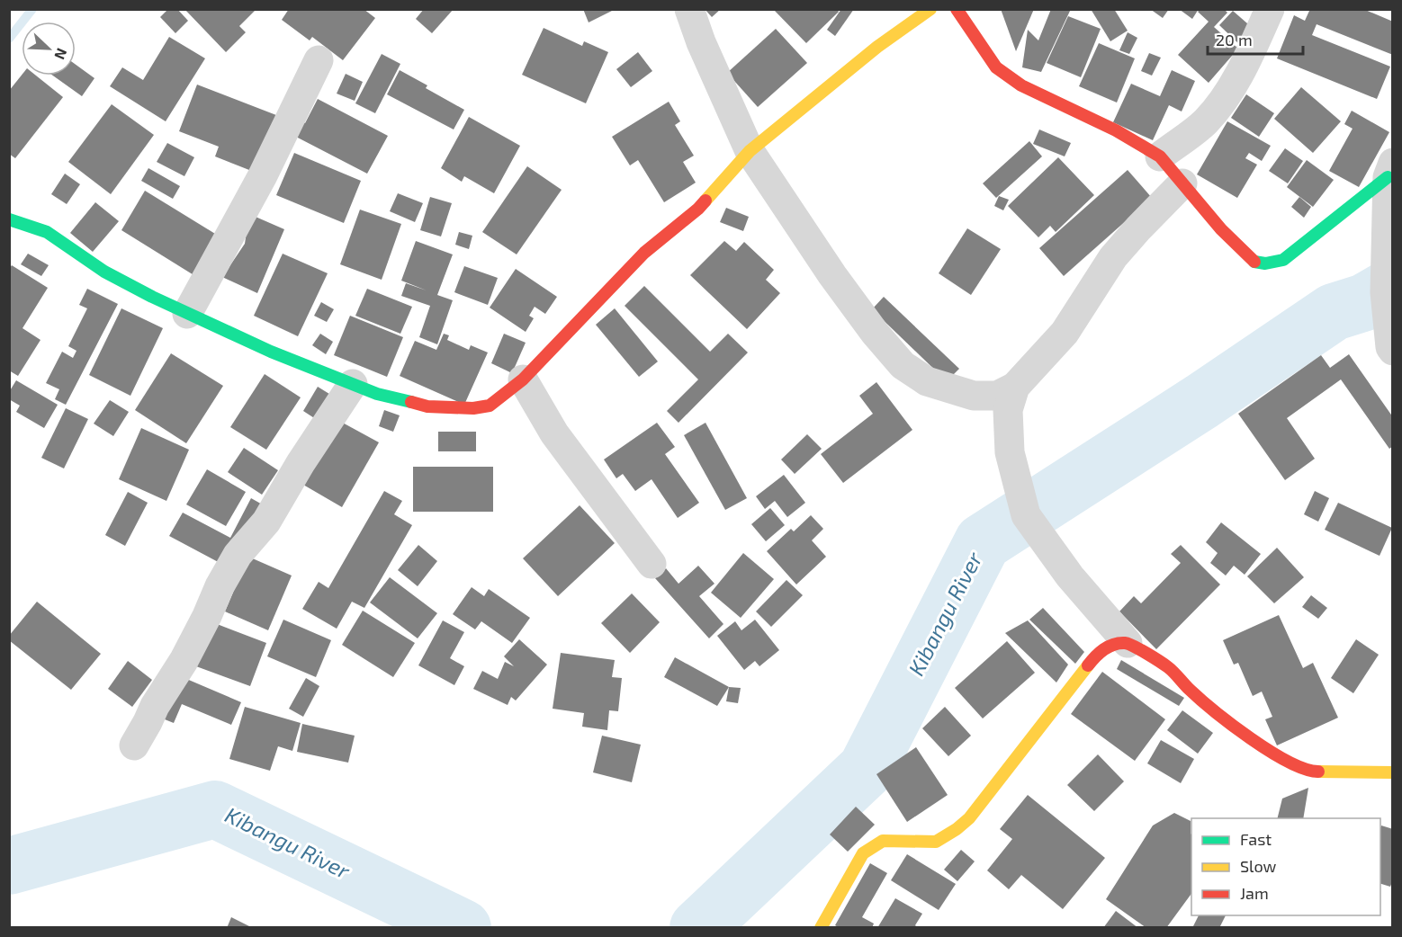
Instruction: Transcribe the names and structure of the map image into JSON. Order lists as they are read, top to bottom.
{
  "water": ["Kibangu River"],
  "legend": ["Fast", "Slow", "Jam"],
  "scale_bar": "20 m",
  "north": "bottom right"
}
